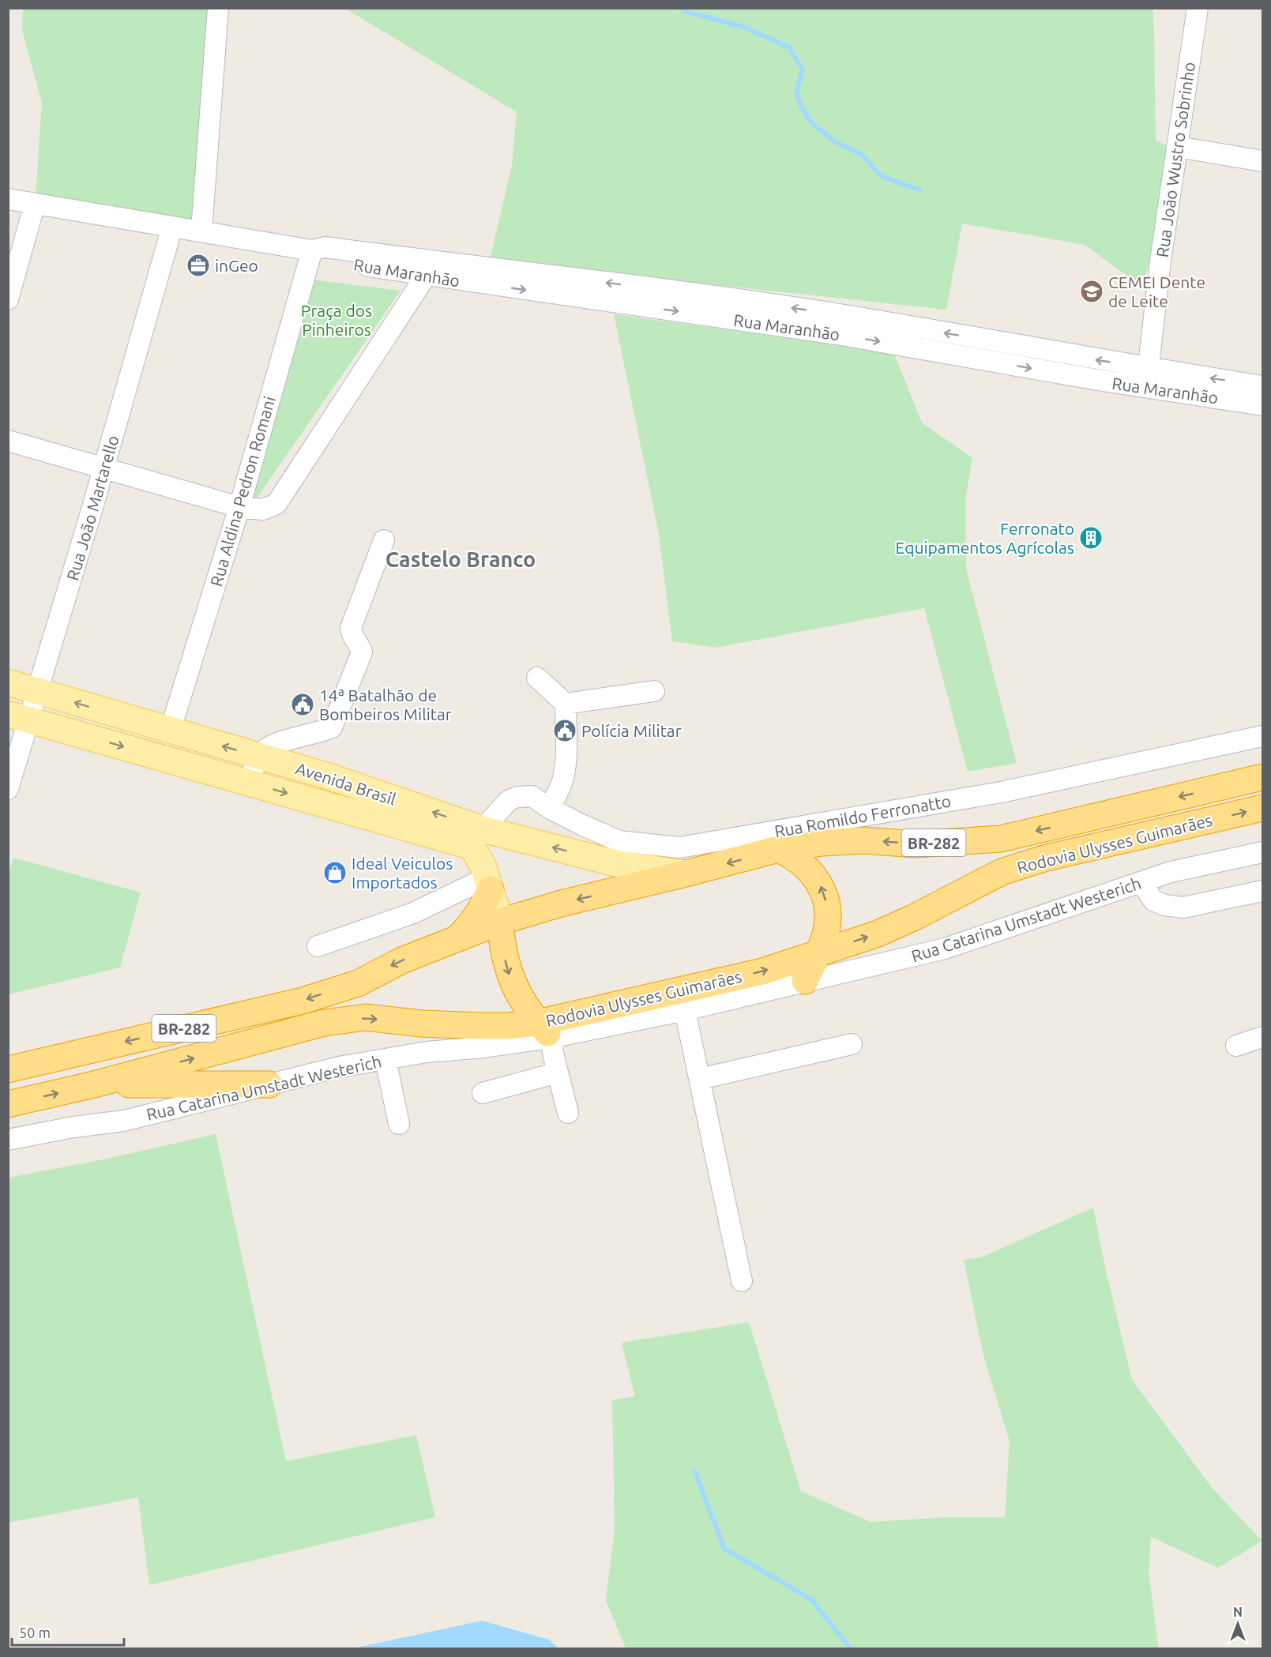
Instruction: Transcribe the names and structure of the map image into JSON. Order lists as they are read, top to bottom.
{
  "streets": {
    "highway": ["BR-282", "Rodovia Ulysses Guimarães"],
    "main road": ["Avenida Brasil"],
    "street": [
      "Rua João Wustro Sobrinho",
      "Rua Maranhão",
      "Rua Aldina Pedron Romani",
      "Rua João Martarello",
      "Rua Romildo Ferronatto",
      "Rua Catarina Umstadt Westerich"
    ]
  },
  "crossings": [
    ["Rua João Wustro Sobrinho", "Rua Maranhão"],
    ["Rua Maranhão", "Rua Aldina Pedron Romani"],
    ["Rua Maranhão", "Rua João Martarello"],
    ["Rua Aldina Pedron Romani", "Avenida Brasil"],
    ["Rua João Martarello", "Avenida Brasil"],
    ["Avenida Brasil", "Rua Romildo Ferronatto"],
    ["Avenida Brasil", "Rodovia Ulysses Guimarães"],
    ["Rodovia Ulysses Guimarães", "Rua Catarina Umstadt Westerich"]
  ],
  "districts": ["Castelo Branco"],
  "parks": ["Praça dos Pinheiros"],
  "places": {
    "office": ["inGeo"],
    "school or university": ["CEMEI Dente de Leite"],
    "building": ["Ferronato Equipamentos Agrícolas"],
    "public building": ["14ª Batalhão de Bombeiros Militar", "Polícia Militar"],
    "shop": ["Ideal Veiculos Importados"]
  },
  "scale_bar": "50 m",
  "north": "top"
}
